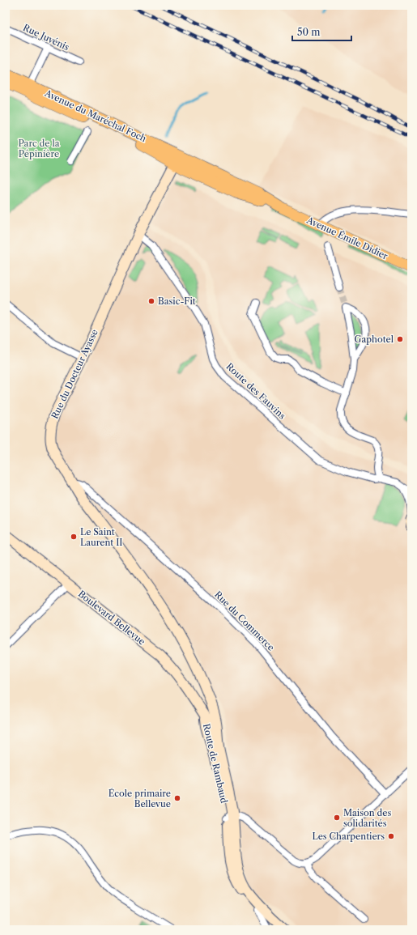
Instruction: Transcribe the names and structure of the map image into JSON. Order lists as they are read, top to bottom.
{
  "streets": {
    "main road": ["Avenue du Maréchal Foch", "Avenue Émile Didier"],
    "street": [
      "Rue Juvénis",
      "Rue du Docteur Ayasse",
      "Route des Fauvins",
      "Boulevard Bellevue",
      "Rue du Commerce",
      "Route de Rambaud"
    ]
  },
  "crossings": [
    ["Avenue du Maréchal Foch", "Avenue Émile Didier"],
    ["Avenue du Maréchal Foch", "Rue du Docteur Ayasse"],
    ["Avenue Émile Didier", "Rue du Docteur Ayasse"],
    ["Rue du Docteur Ayasse", "Route des Fauvins"],
    ["Rue du Docteur Ayasse", "Rue du Commerce"],
    ["Rue du Docteur Ayasse", "Route de Rambaud"],
    ["Boulevard Bellevue", "Route de Rambaud"]
  ],
  "parks": ["Parc de la Pépinière"],
  "places": [
    "Basic-Fit",
    "Gaphotel",
    "Le Saint Laurent II",
    "École primaire Bellevue",
    "Maison des solidarités",
    "Les Charpentiers"
  ],
  "scale_bar": "50 m"
}
